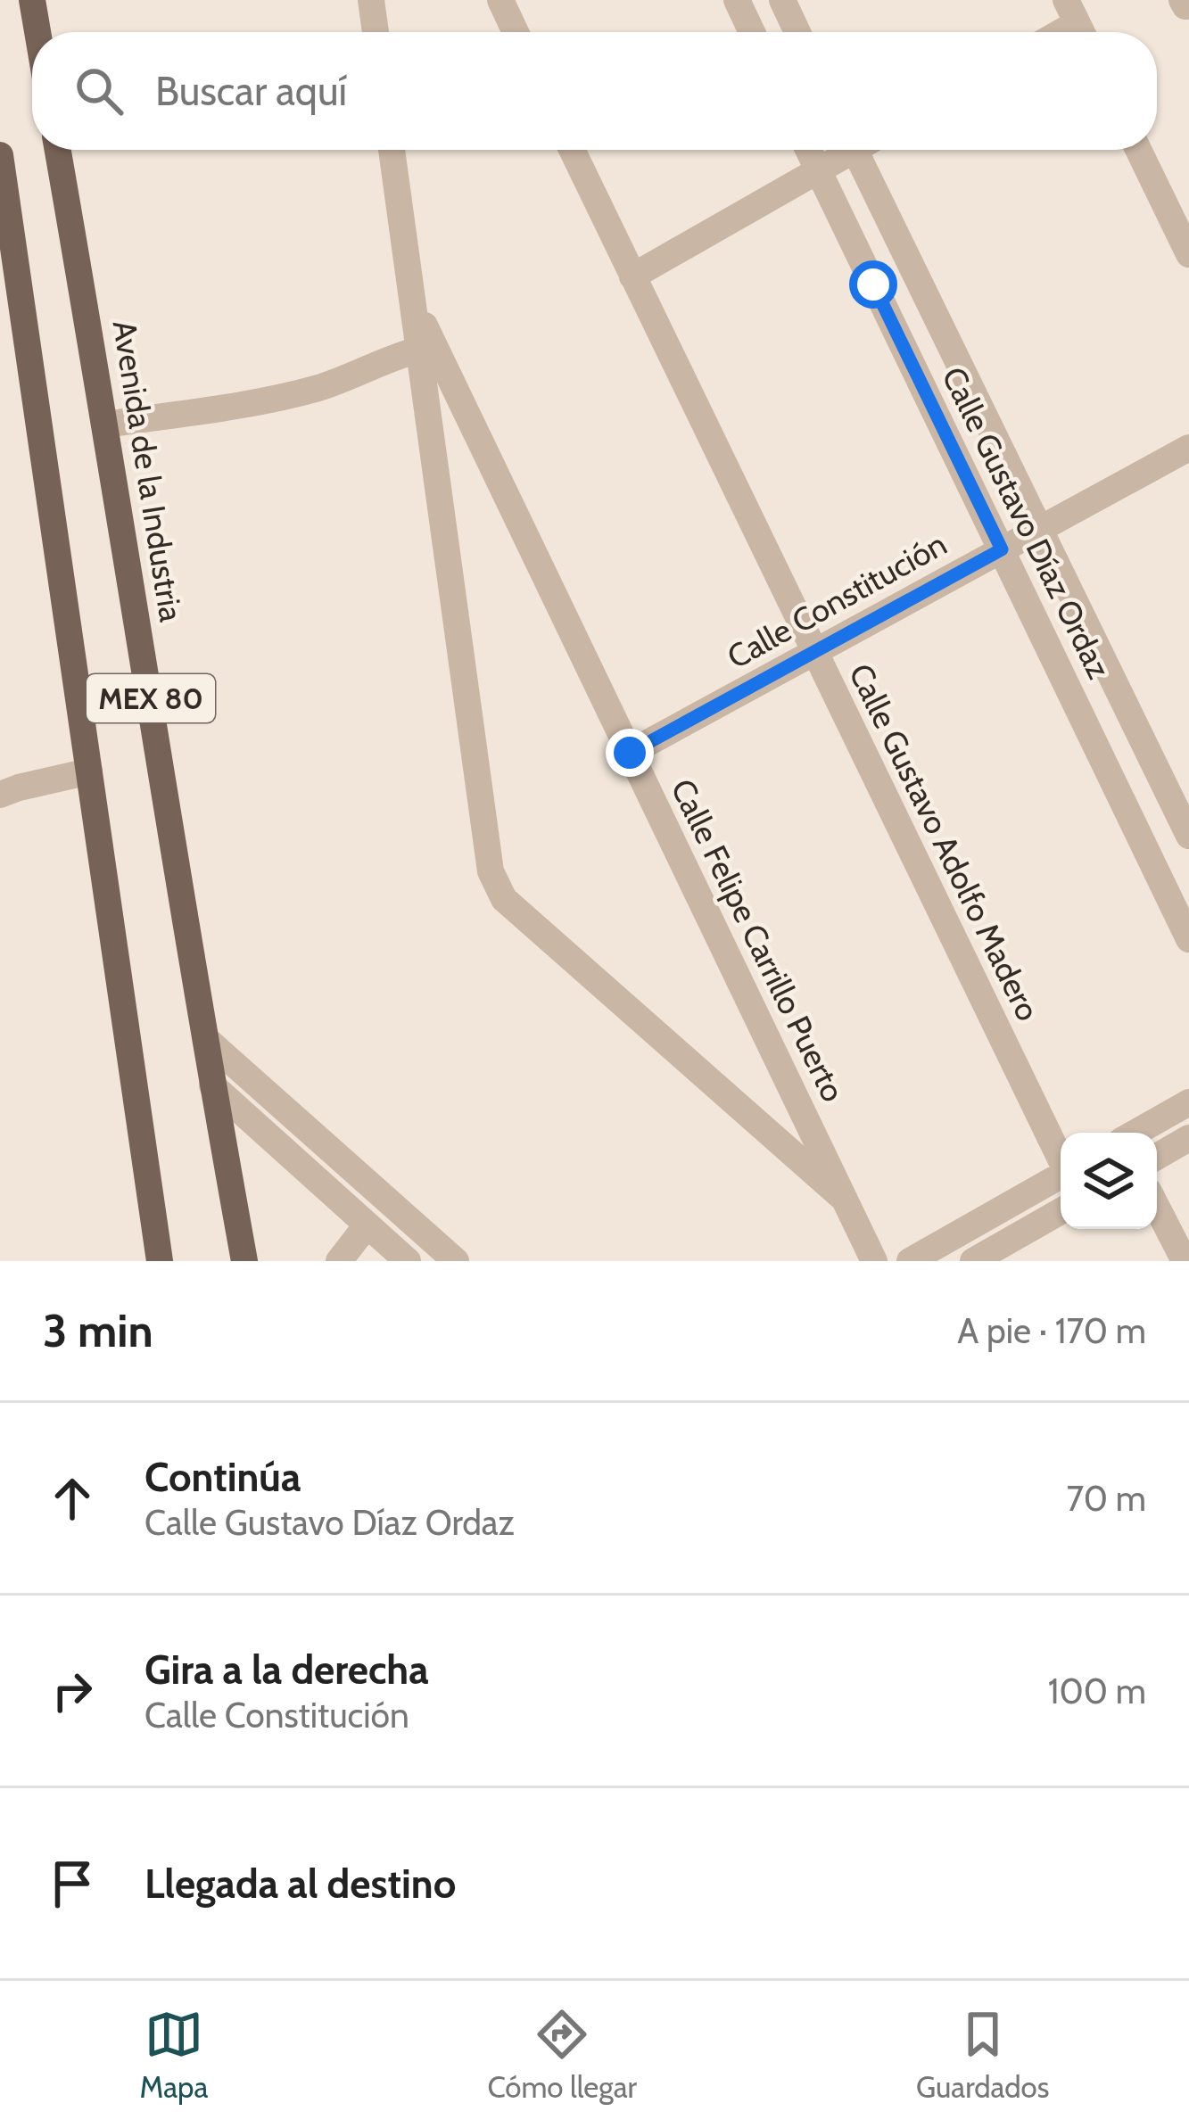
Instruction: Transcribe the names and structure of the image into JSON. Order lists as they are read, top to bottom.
{
  "streets": {
    "main road": ["Avenida de la Industria", "MEX 80"],
    "street": [
      "Calle Gustavo Díaz Ordaz",
      "Calle Constitución",
      "Calle Gustavo Adolfo Madero",
      "Calle Felipe Carrillo Puerto"
    ]
  },
  "crossings": [
    ["Calle Gustavo Díaz Ordaz", "Calle Constitución"],
    ["Calle Constitución", "Calle Gustavo Adolfo Madero"],
    ["Calle Constitución", "Calle Felipe Carrillo Puerto"]
  ],
  "page": {
    "search": "Buscar aquí",
    "heading": ["3 min", "A pie · 170 m"],
    "list": [
      ["Continúa", "Calle Gustavo Díaz Ordaz", "70 m"],
      ["Gira a la derecha", "Calle Constitución", "100 m"],
      "Llegada al destino"
    ],
    "nav": ["Mapa", "Cómo llegar", "Guardados"]
  }
}
